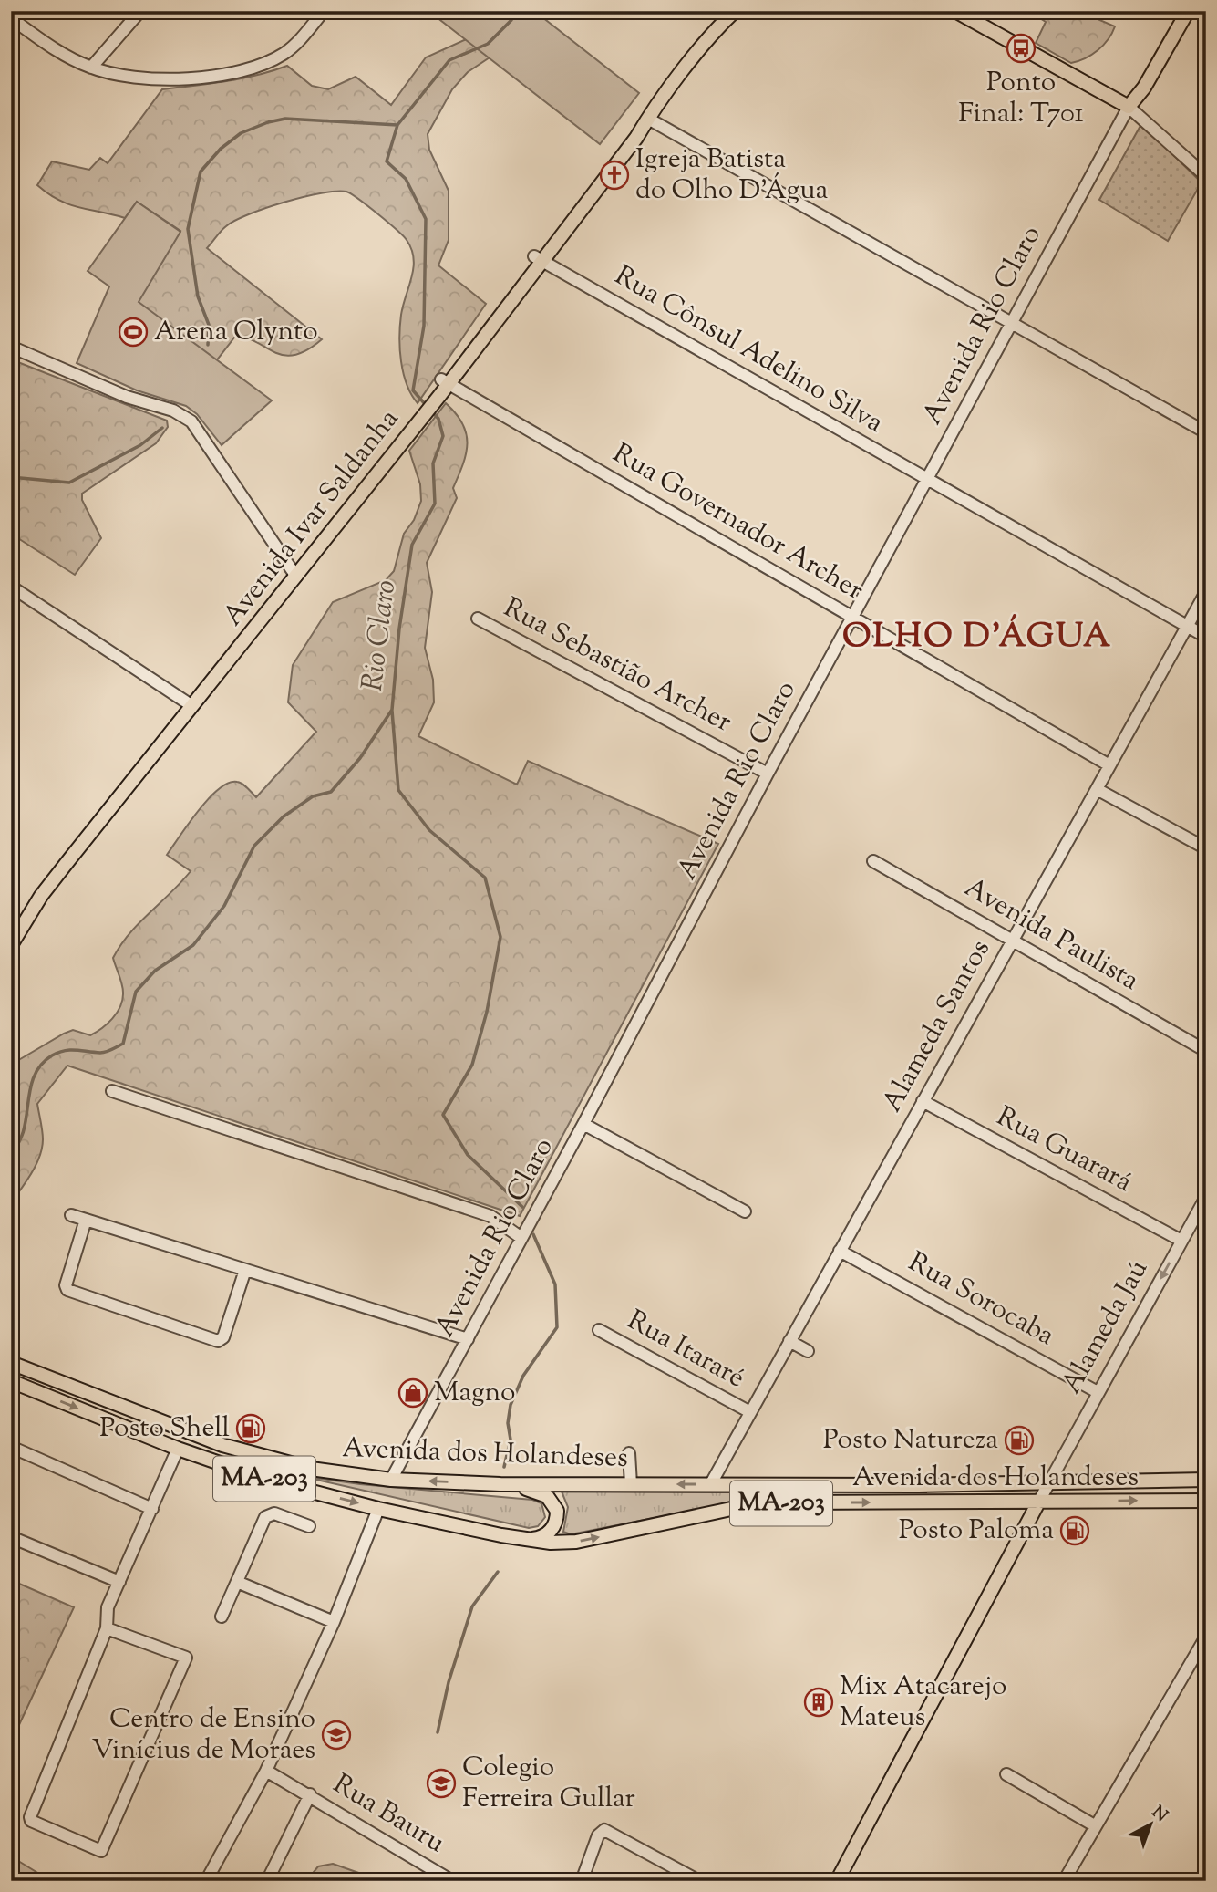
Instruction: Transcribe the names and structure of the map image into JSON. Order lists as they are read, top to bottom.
{
  "streets": {
    "main road": [
      "Avenida Rio Claro",
      "Avenida Ivar Saldanha",
      "Avenida dos Holandeses",
      "MA-203"
    ],
    "street": [
      "Rua Cônsul Adelino Silva",
      "Rua Governador Archer",
      "Rua Sebastião Archer",
      "Avenida Paulista",
      "Alameda Santos",
      "Rua Guarará",
      "Rua Sorocaba",
      "Alameda Jaú",
      "Rua Itararé",
      "Rua Bauru"
    ]
  },
  "crossings": [
    ["Avenida Rio Claro", "Rua Cônsul Adelino Silva"],
    ["Avenida Rio Claro", "Rua Governador Archer"],
    ["Avenida Rio Claro", "Rua Sebastião Archer"],
    ["Avenida Rio Claro", "Avenida dos Holandeses"],
    ["Rua Cônsul Adelino Silva", "Avenida Ivar Saldanha"],
    ["Rua Cônsul Adelino Silva", "Alameda Santos"],
    ["Avenida Ivar Saldanha", "Rua Governador Archer"],
    ["Rua Governador Archer", "Alameda Santos"],
    ["Avenida Paulista", "Alameda Santos"],
    ["Alameda Santos", "Rua Guarará"],
    ["Alameda Santos", "Rua Sorocaba"],
    ["Alameda Santos", "Rua Itararé"],
    ["Alameda Santos", "Avenida dos Holandeses"],
    ["Rua Guarará", "Alameda Jaú"],
    ["Rua Sorocaba", "Alameda Jaú"],
    ["Alameda Jaú", "Avenida dos Holandeses"]
  ],
  "one_way": ["Alameda Jaú"],
  "districts": ["OLHO D'ÁGUA"],
  "water": ["Rio Claro"],
  "places": {
    "bus stop": ["Ponto Final: T701"],
    "church": ["Igreja Batista do Olho D'Água"],
    "sports": ["Arena Olynto"],
    "shop": ["Magno"],
    "fuel station": ["Posto Shell", "Posto Natureza", "Posto Paloma"],
    "building": ["Mix Atacarejo Mateus"],
    "school or university": ["Centro de Ensino Vinícius de Moraes", "Colegio Ferreira Gullar"]
  },
  "north": "top right"
}
